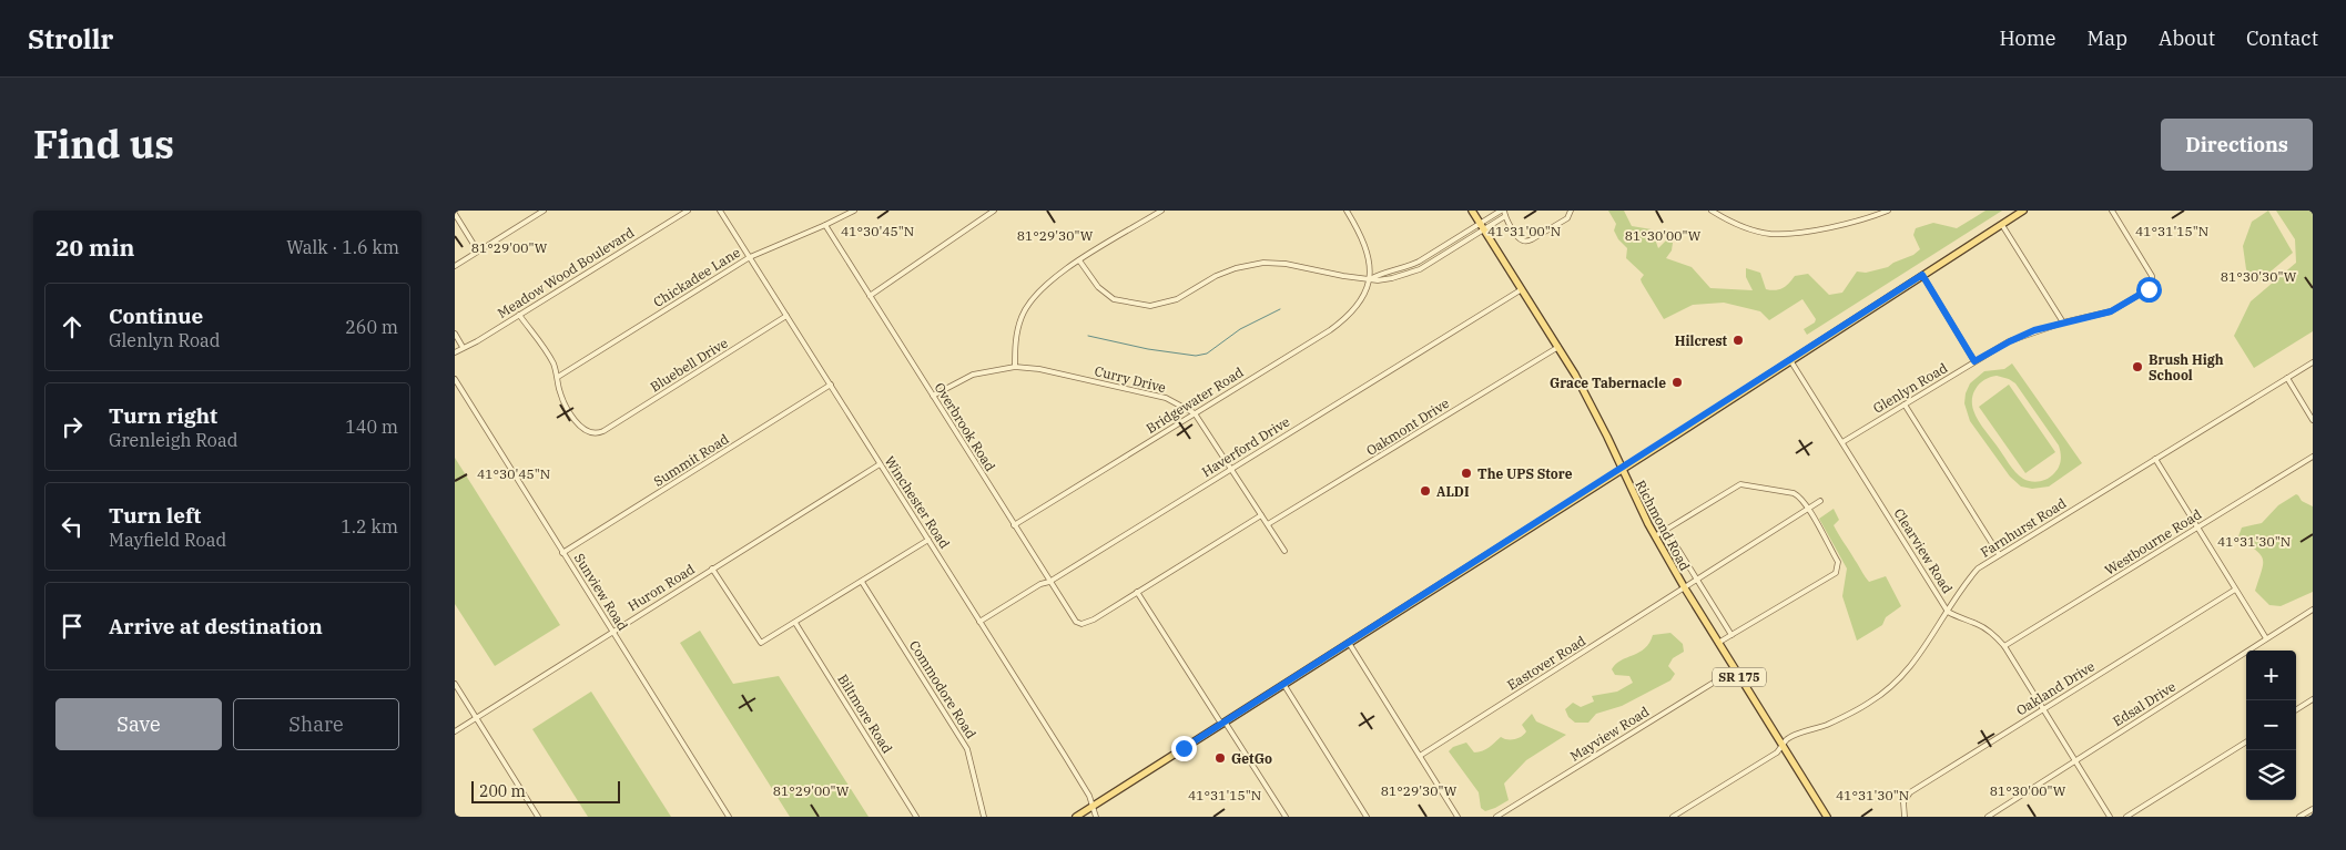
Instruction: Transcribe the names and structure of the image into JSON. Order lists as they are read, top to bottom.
{
  "streets": {
    "main road": ["Richmond Road", "SR 175"],
    "street": [
      "Meadow Wood Boulevard",
      "Chickadee Lane",
      "Bluebell Drive",
      "Curry Drive",
      "Glenlyn Road",
      "Bridgewater Road",
      "Overbrook Road",
      "Oakmont Drive",
      "Haverford Drive",
      "Summit Road",
      "Winchester Road",
      "Farnhurst Road",
      "Westbourne Road",
      "Clearview Road",
      "Huron Road",
      "Sunview Road",
      "Eastover Road",
      "Oakland Drive",
      "Commodore Road",
      "Edsal Drive",
      "Biltmore Road",
      "Mayview Road"
    ]
  },
  "crossings": [
    ["Chickadee Lane", "Bluebell Drive"],
    ["Chickadee Lane", "Overbrook Road"],
    ["Chickadee Lane", "Winchester Road"],
    ["Bluebell Drive", "Winchester Road"],
    ["Curry Drive", "Bridgewater Road"],
    ["Curry Drive", "Overbrook Road"],
    ["Curry Drive", "Oakmont Drive"],
    ["Curry Drive", "Haverford Drive"],
    ["Glenlyn Road", "Clearview Road"],
    ["Bridgewater Road", "Overbrook Road"],
    ["Overbrook Road", "Haverford Drive"],
    ["Oakmont Drive", "Richmond Road"],
    ["Haverford Drive", "Winchester Road"],
    ["Haverford Drive", "Richmond Road"],
    ["Summit Road", "Winchester Road"],
    ["Summit Road", "Sunview Road"],
    ["Winchester Road", "Huron Road"],
    ["Richmond Road", "Farnhurst Road"],
    ["Richmond Road", "Eastover Road"],
    ["Richmond Road", "Mayview Road"],
    ["Farnhurst Road", "Clearview Road"],
    ["Westbourne Road", "Clearview Road"],
    ["Clearview Road", "Oakland Drive"],
    ["Clearview Road", "Edsal Drive"],
    ["Huron Road", "Sunview Road"]
  ],
  "places": [
    "Hilcrest",
    "Brush High School",
    "Grace Tabernacle",
    "The UPS Store",
    "ALDI",
    "GetGo"
  ],
  "scale_bar": "200 m",
  "page": {
    "header": "Strollr",
    "nav": [
      "Home",
      "Map",
      "About",
      "Contact"
    ],
    "title": "Find us",
    "buttons": [
      "Directions",
      ["Save", "Share"]
    ],
    "heading": ["20 min", "Walk · 1.6 km"],
    "list": [
      ["Continue", "Glenlyn Road", "260 m"],
      ["Turn right", "Grenleigh Road", "140 m"],
      ["Turn left", "Mayfield Road", "1.2 km"],
      "Arrive at destination"
    ],
    "map_buttons": ["+", "−"],
    "scale": "200 m"
  },
  "coordinates": [
    "41°30'45\"N",
    "41°31'00\"N",
    "41°31'15\"N",
    "81°29'30\"W",
    "81°30'00\"W",
    "81°29'00\"W",
    "81°30'30\"W",
    "41°31'30\"N"
  ]
}
